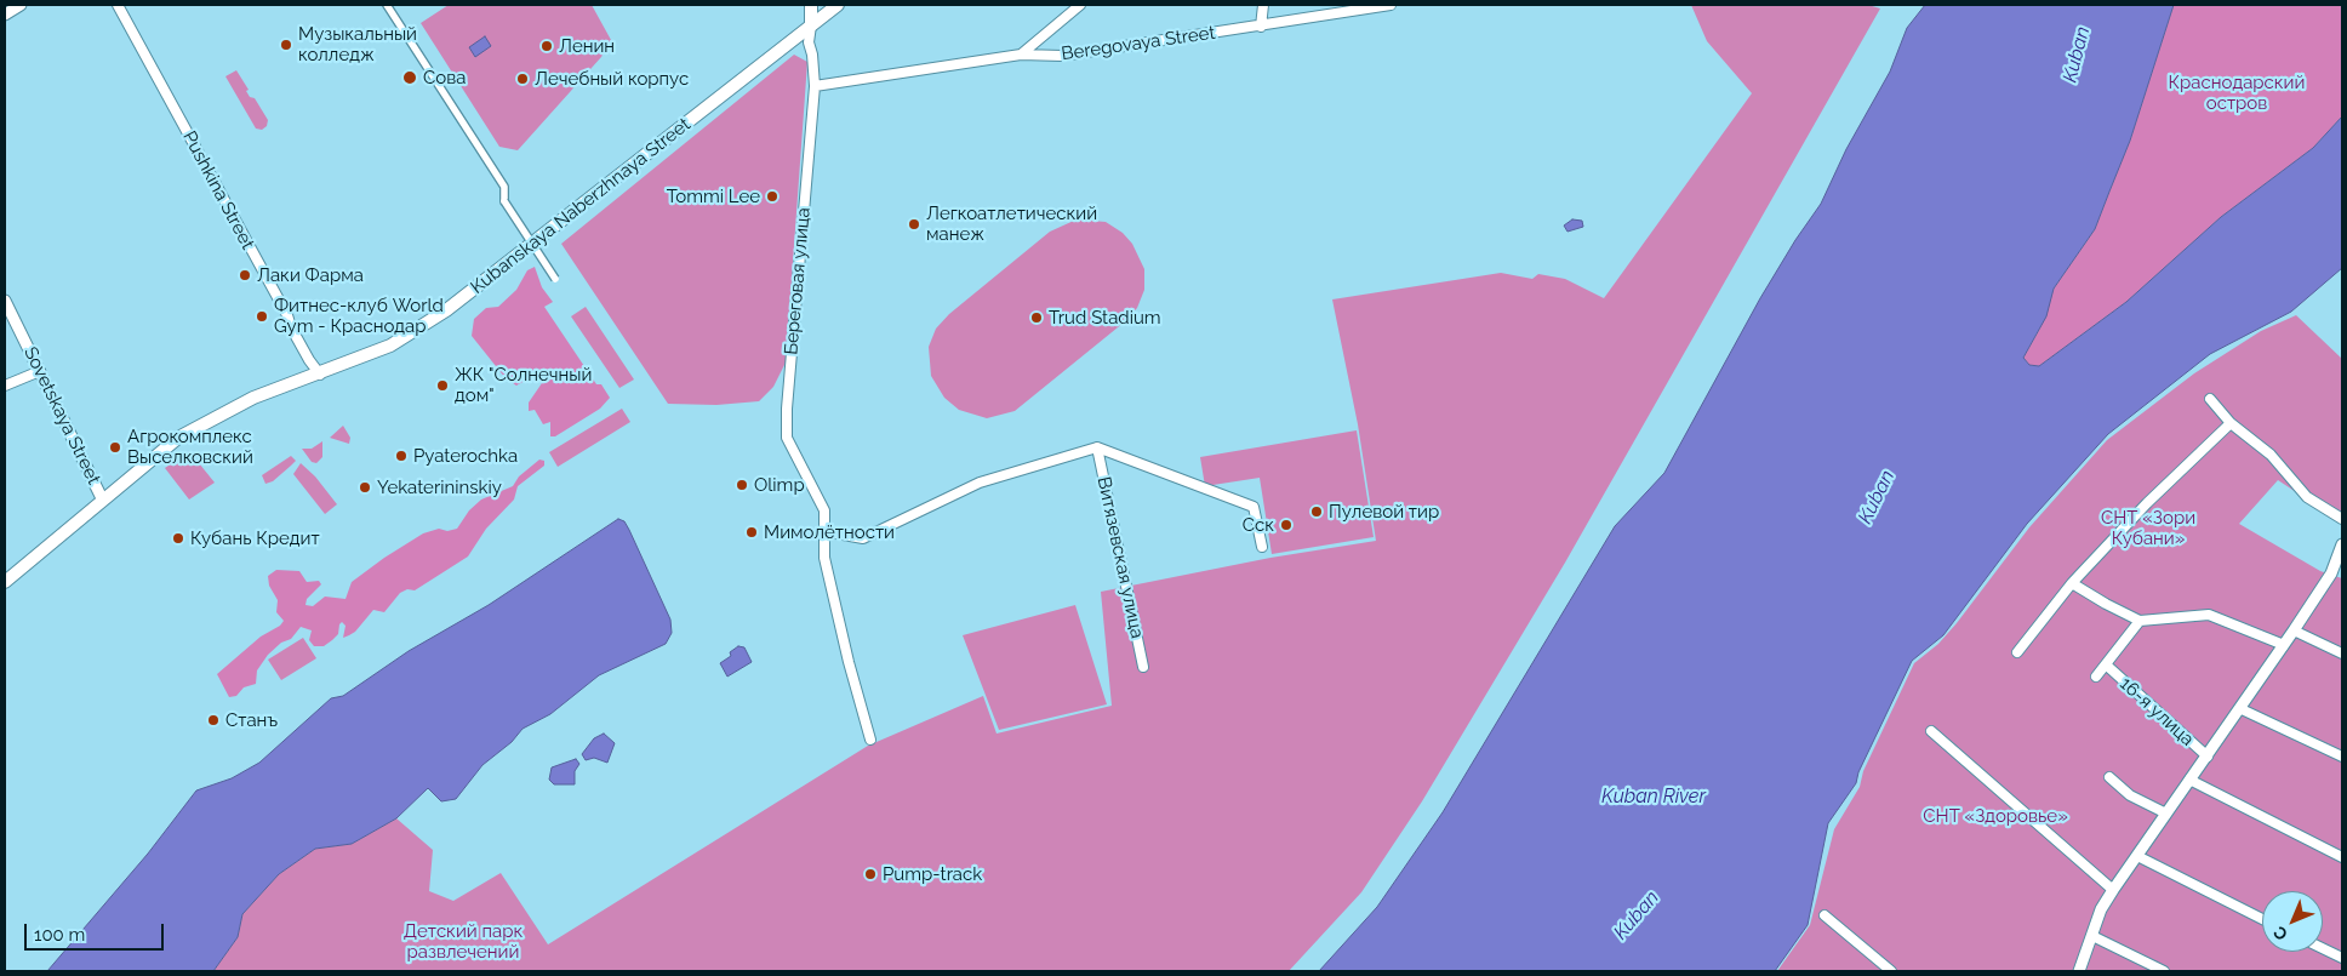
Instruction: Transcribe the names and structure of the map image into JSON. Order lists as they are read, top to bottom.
{
  "streets": {
    "main road": ["Kubanskaya Naberzhnaya Street"],
    "street": [
      "Beregovaya Street",
      "Pushkina Street",
      "Береговая улица",
      "Sovetskaya Street",
      "Витязевская улица",
      "16-я улица"
    ]
  },
  "crossings": [
    ["Beregovaya Street", "Береговая улица"],
    ["Pushkina Street", "Kubanskaya Naberzhnaya Street"],
    ["Kubanskaya Naberzhnaya Street", "Береговая улица"],
    ["Kubanskaya Naberzhnaya Street", "Sovetskaya Street"]
  ],
  "water": ["Kuban", "Kuban River"],
  "parks": [
    "Краснодарский остров",
    "СНТ «Зори Кубани»",
    "СНТ «Здоровье»",
    "Детский парк развлечений"
  ],
  "places": [
    "Музыкальный колледж",
    "Ленин",
    "Сова",
    "Лечебный корпус",
    "Tommi Lee",
    "Легкоатлетический манеж",
    "Лаки Фарма",
    "Фитнес-клуб World Gym - Краснодар",
    "Trud Stadium",
    "ЖК \"Солнечный дом\"",
    "Агрокомплекс Выселковский",
    "Pyaterochka",
    "Olimp",
    "Yekaterininskiy",
    "Пулевой тир",
    "Сск",
    "Мимолётности",
    "Кубань Кредит",
    "Станъ",
    "Pump-track"
  ],
  "scale_bar": "100 m",
  "north": "bottom left"
}
